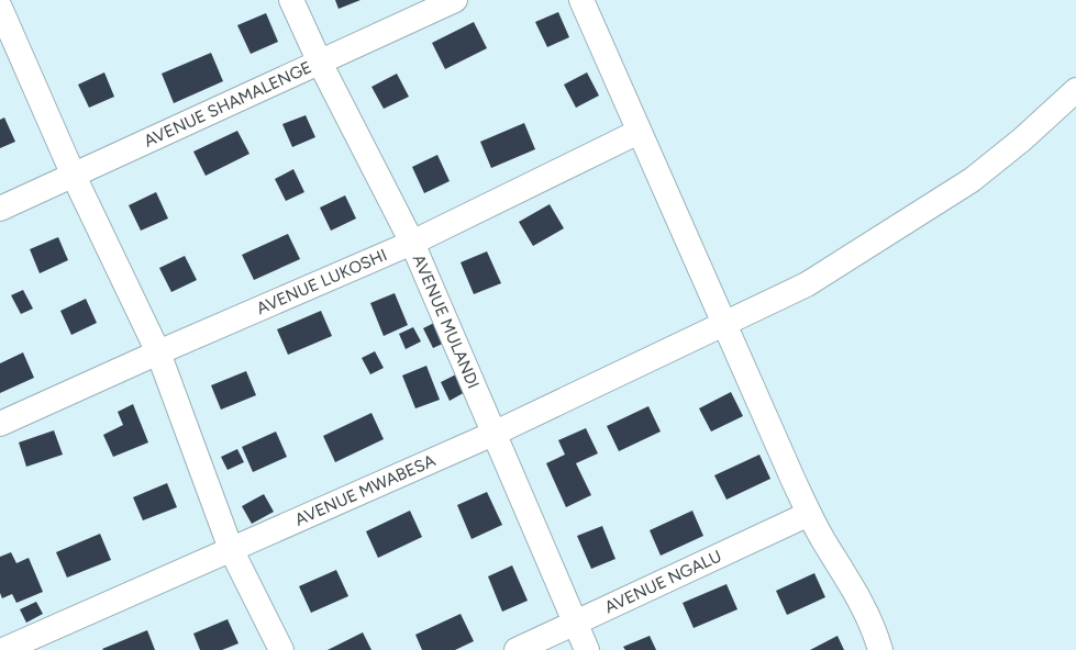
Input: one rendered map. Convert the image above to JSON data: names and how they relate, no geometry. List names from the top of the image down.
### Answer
{
  "streets": {
    "street": [
      "AVENUE SHAMALENGE",
      "AVENUE LUKOSHI",
      "AVENUE MULANDI",
      "AVENUE MWABESA",
      "AVENUE NGALU"
    ]
  },
  "crossings": [
    ["AVENUE SHAMALENGE", "AVENUE MULANDI"],
    ["AVENUE LUKOSHI", "AVENUE MULANDI"],
    ["AVENUE MULANDI", "AVENUE MWABESA"],
    ["AVENUE MULANDI", "AVENUE NGALU"]
  ]
}
